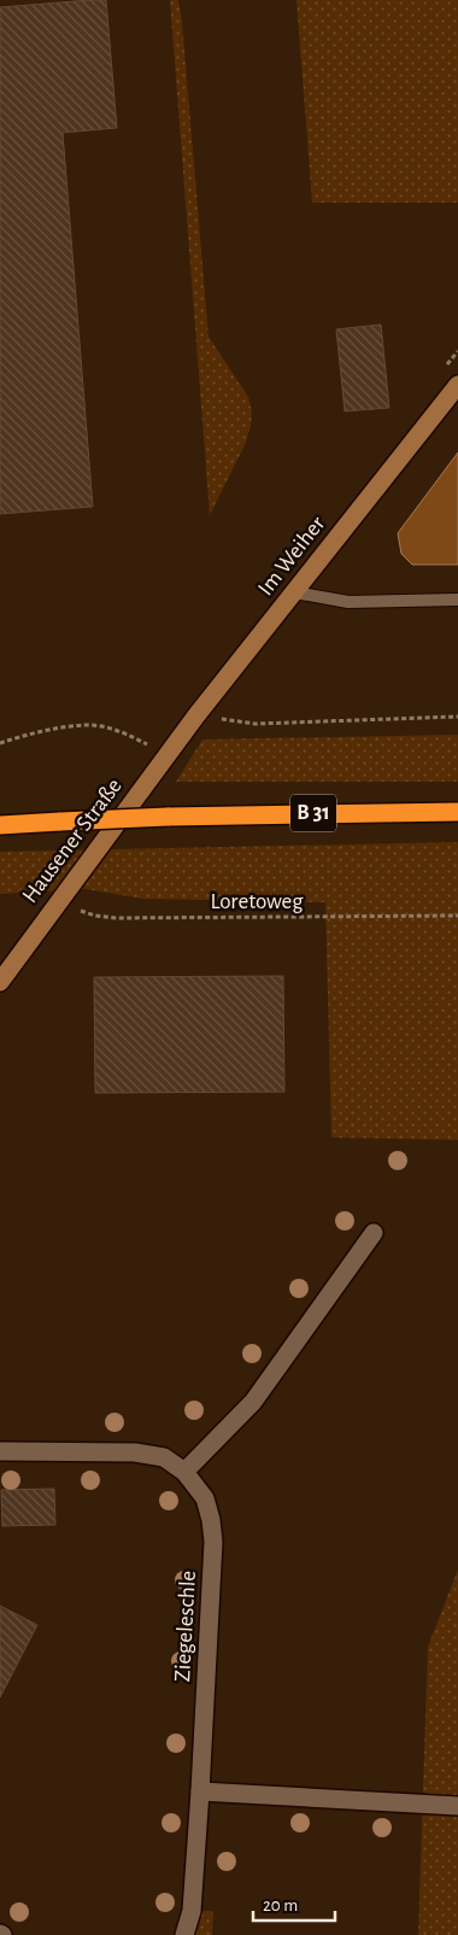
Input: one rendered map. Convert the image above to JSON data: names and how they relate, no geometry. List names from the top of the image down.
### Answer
{
  "streets": {
    "highway": ["B 31"],
    "street": ["Im Weiher", "Hausener Straße", "Ziegeleschle"],
    "path": ["Loretoweg"]
  },
  "crossings": [
    ["Im Weiher", "Hausener Straße"],
    ["Hausener Straße", "Loretoweg"]
  ],
  "scale_bar": "20 m"
}
